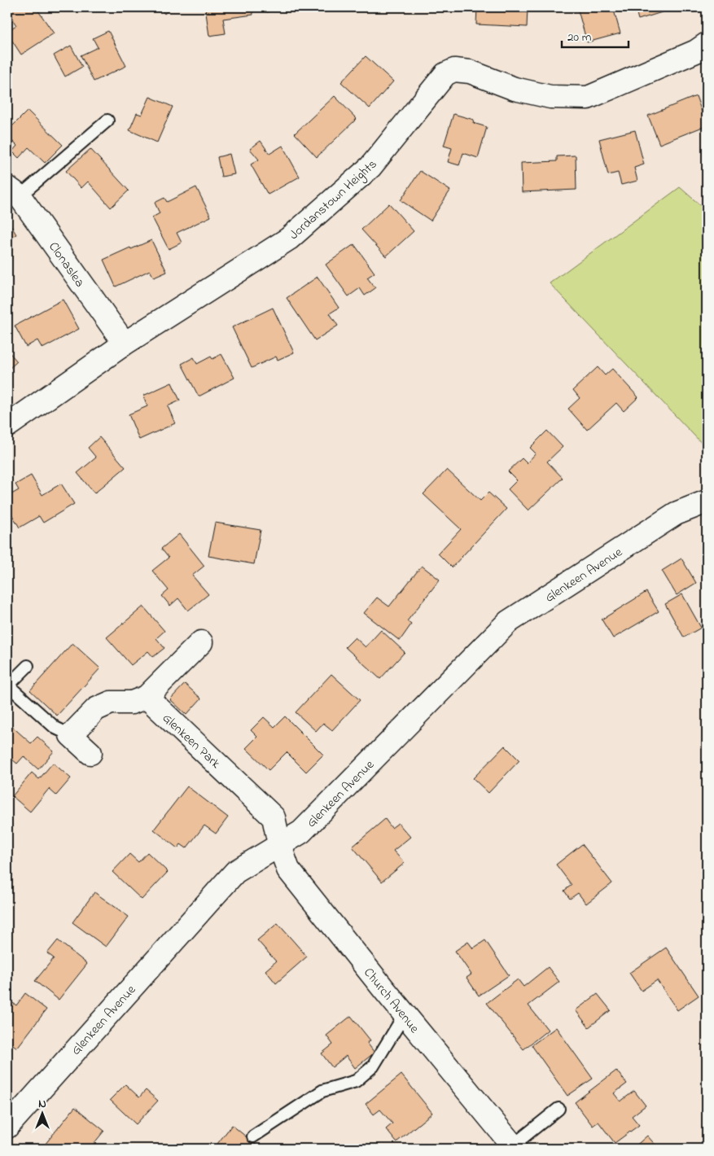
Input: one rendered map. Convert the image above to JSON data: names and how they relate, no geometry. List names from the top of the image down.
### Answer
{
  "streets": {
    "street": [
      "Jordanstown Heights",
      "Clonaslea",
      "Glenkeen Avenue",
      "Glenkeen Park",
      "Church Avenue"
    ]
  },
  "crossings": [
    ["Jordanstown Heights", "Clonaslea"],
    ["Glenkeen Avenue", "Glenkeen Park"],
    ["Glenkeen Avenue", "Church Avenue"],
    ["Glenkeen Park", "Church Avenue"]
  ],
  "scale_bar": "20 m",
  "north": "top"
}
